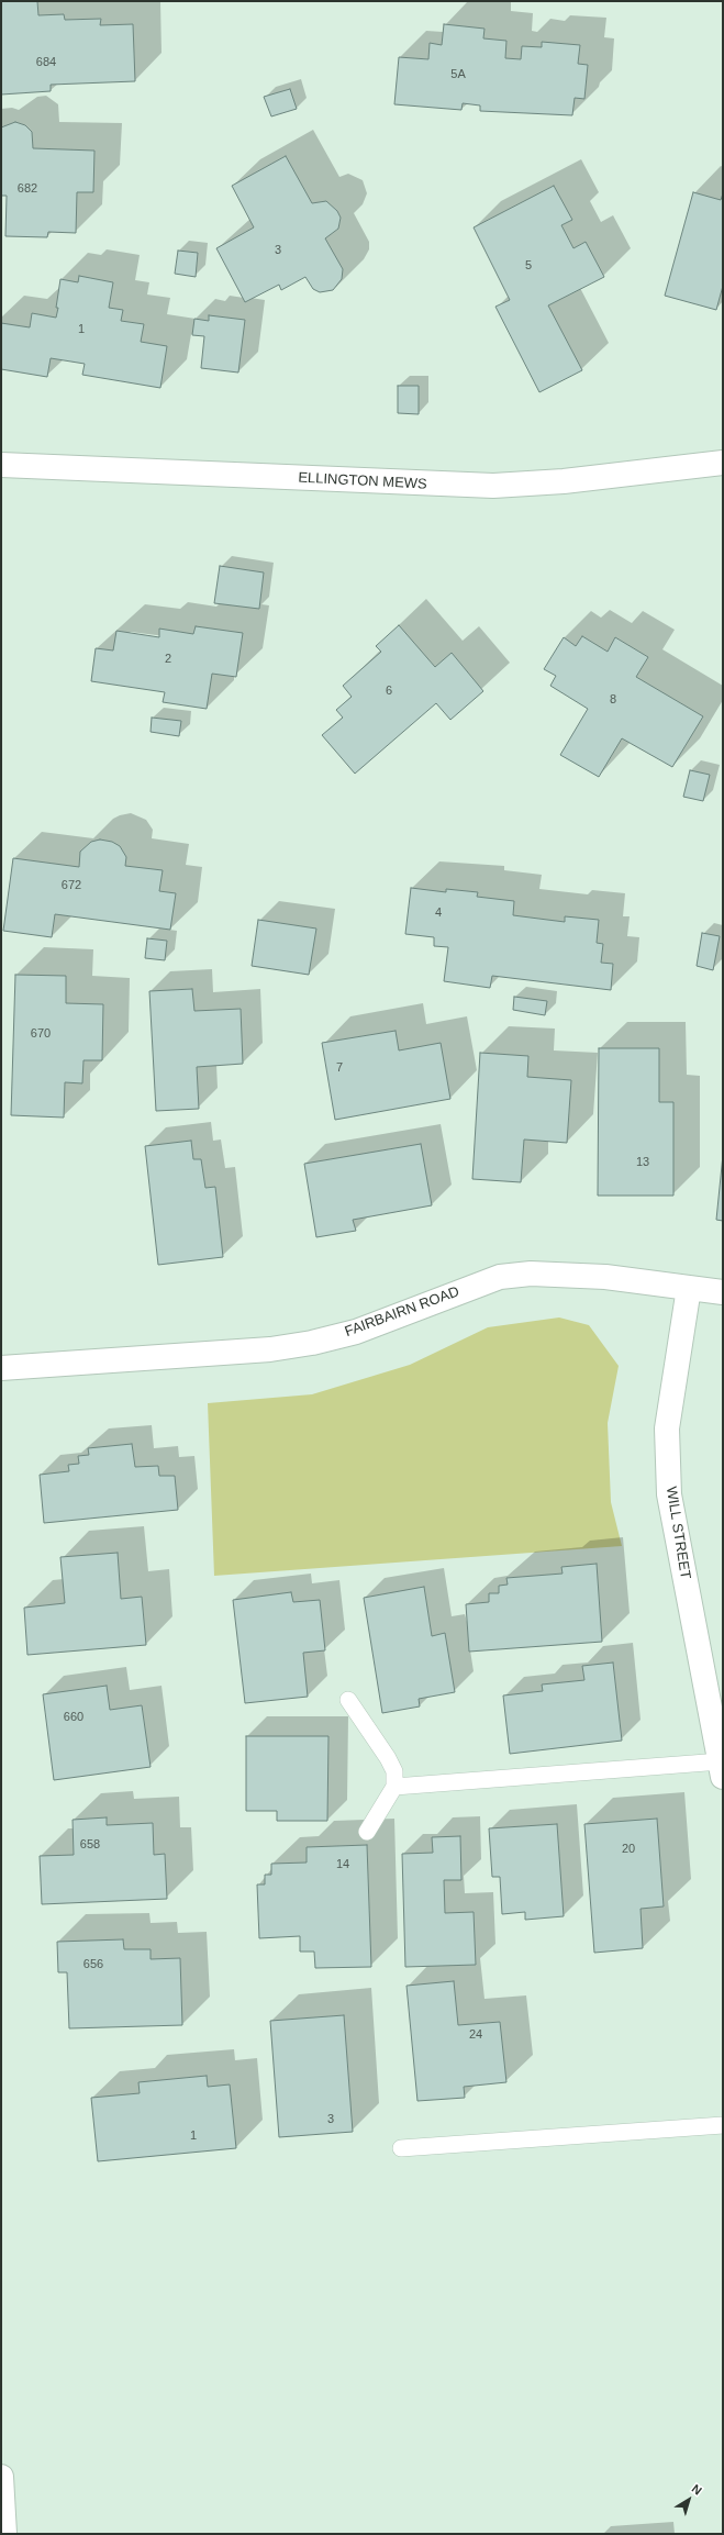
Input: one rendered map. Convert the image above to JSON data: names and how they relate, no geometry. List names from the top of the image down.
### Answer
{
  "streets": {
    "street": ["ELLINGTON MEWS", "FAIRBAIRN ROAD", "WILL STREET"]
  },
  "crossings": [
    ["FAIRBAIRN ROAD", "WILL STREET"]
  ],
  "house_numbers": [
    "684",
    "5A",
    "682",
    "3",
    "5",
    "1",
    "2",
    "6",
    "8",
    "672",
    "4",
    "670",
    "7",
    "13",
    "660",
    "658",
    "20",
    "14",
    "656",
    "24",
    "3",
    "1"
  ],
  "north": "top right"
}
